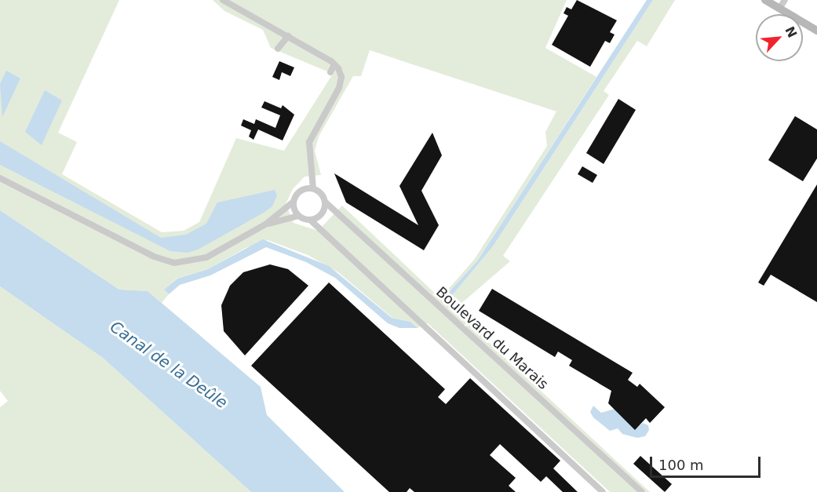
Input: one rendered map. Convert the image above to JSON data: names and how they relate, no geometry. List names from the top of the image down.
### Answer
{
  "streets": {
    "street": ["Boulevard du Marais"]
  },
  "water": ["Canal de la Deûle"],
  "scale_bar": "100 m",
  "north": "top right"
}
